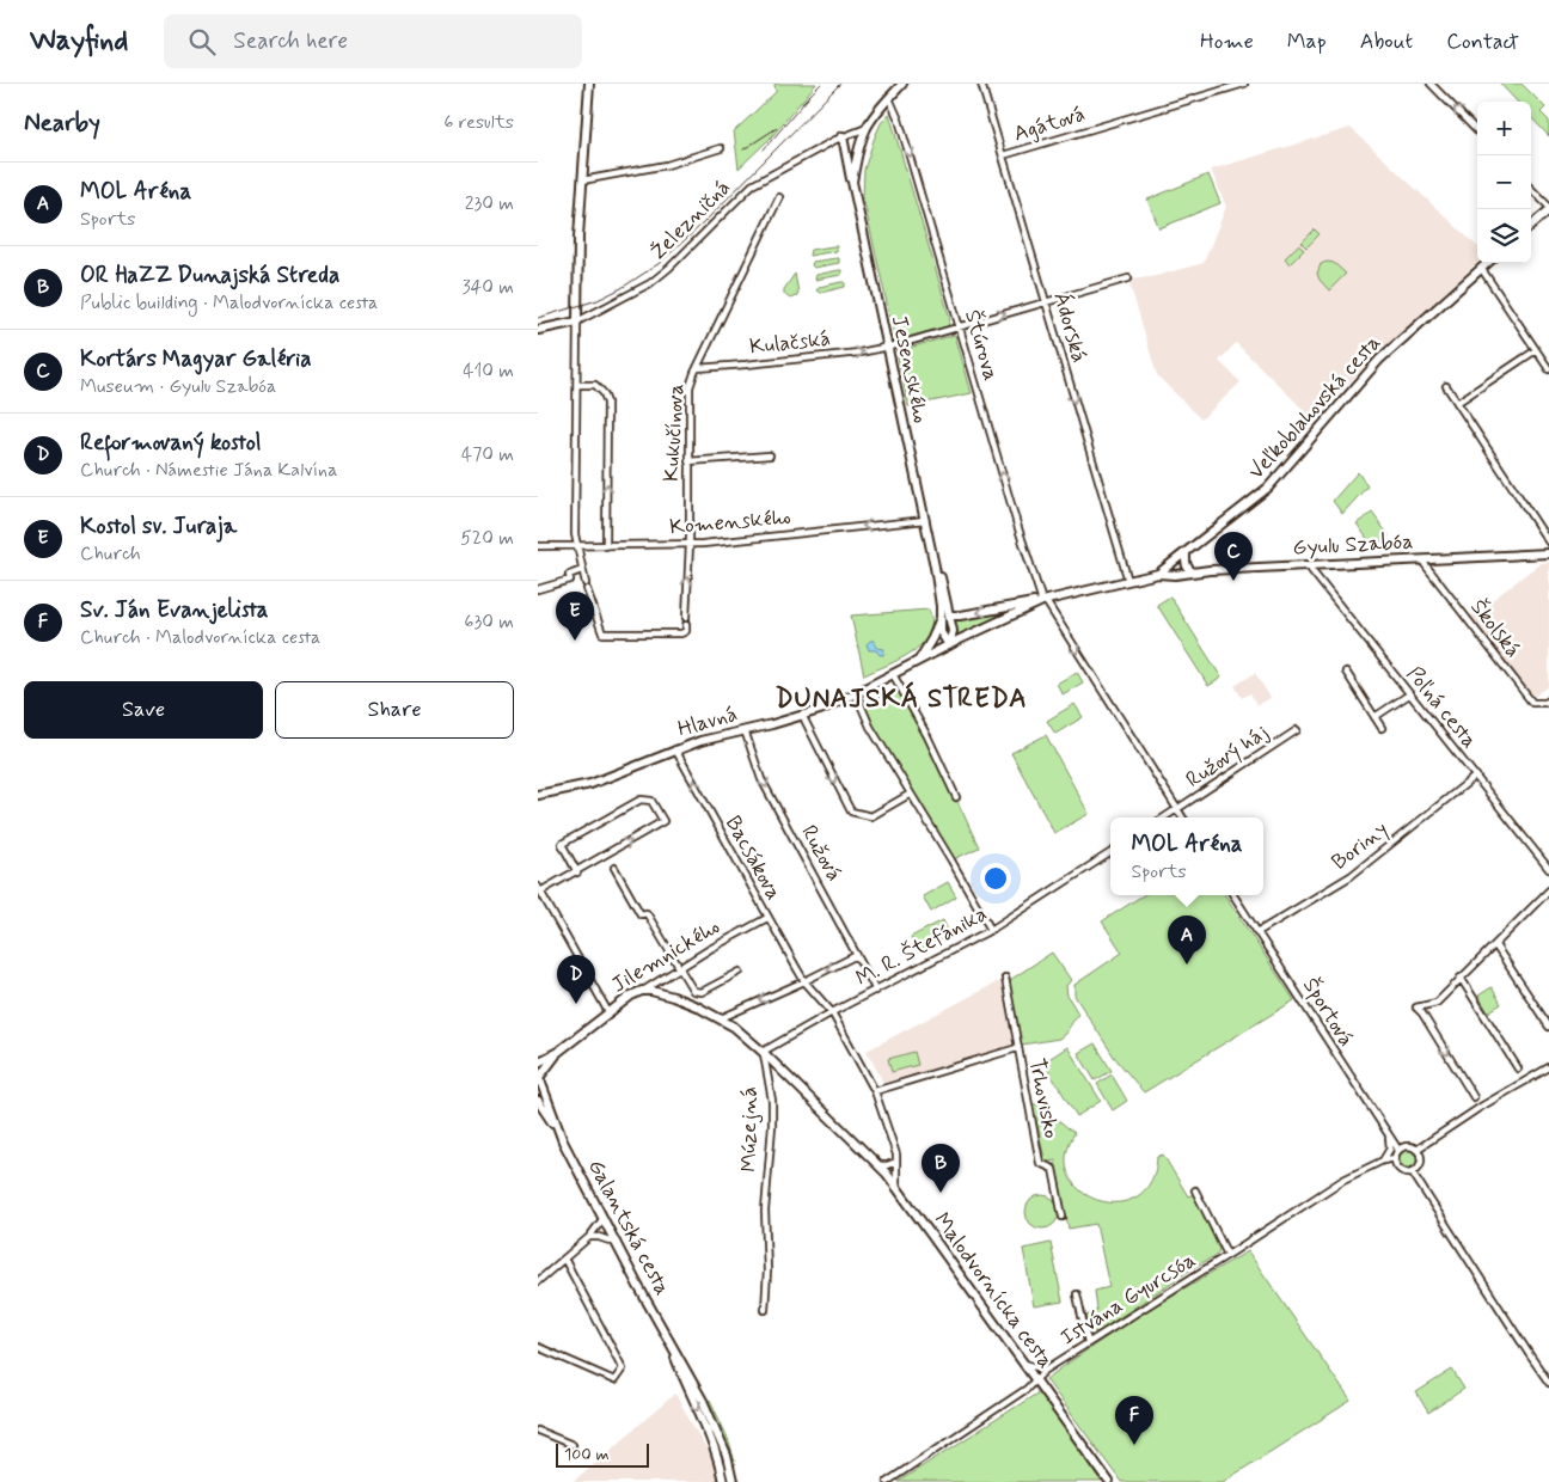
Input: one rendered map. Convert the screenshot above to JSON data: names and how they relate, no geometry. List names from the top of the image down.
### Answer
{
  "streets": {
    "street": [
      "Agátová",
      "Železničná",
      "Ádorská",
      "Kulačská",
      "Štúrova",
      "Jesenského",
      "Veľkoblahovská cesta",
      "Kukučínova",
      "Komenského",
      "Gyulu Szabóa",
      "Školská",
      "Poľná cesta",
      "Hlavná",
      "Ružový háj",
      "Boriny",
      "Ružová",
      "Bacsákova",
      "M. R. Štefánika",
      "Jilemnického",
      "Športová",
      "Trhovisko",
      "Múzejná",
      "Galantská cesta",
      "Malodvornícka cesta",
      "Istvána Gyurcsóa"
    ]
  },
  "crossings": [
    ["Agátová", "Ádorská"],
    ["Železničná", "Jesenského"],
    ["Ádorská", "Kulačská"],
    ["Kulačská", "Štúrova"],
    ["Kulačská", "Jesenského"],
    ["Kulačská", "Kukučínova"],
    ["Štúrova", "Jesenského"],
    ["Štúrova", "Hlavná"],
    ["Jesenského", "Komenského"],
    ["Jesenského", "Hlavná"],
    ["Veľkoblahovská cesta", "Gyulu Szabóa"],
    ["Kukučínova", "Komenského"],
    ["Gyulu Szabóa", "Školská"],
    ["Gyulu Szabóa", "Poľná cesta"],
    ["Poľná cesta", "Boriny"],
    ["Hlavná", "Ružová"],
    ["Hlavná", "Bacsákova"],
    ["Boriny", "Športová"],
    ["Ružová", "M. R. Štefánika"],
    ["Bacsákova", "M. R. Štefánika"],
    ["Bacsákova", "Jilemnického"],
    ["Jilemnického", "Galantská cesta"],
    ["Športová", "Istvána Gyurcsóa"],
    ["Múzejná", "Malodvornícka cesta"],
    ["Malodvornícka cesta", "Istvána Gyurcsóa"]
  ],
  "one_way": [
    "Ádorská",
    "Kulačská",
    "Komenského",
    "Ružová",
    "Bacsákova"
  ],
  "districts": ["DUNAJSKÁ STREDA"],
  "scale_bar": "100 m",
  "page": {
    "header": "Wayfind",
    "search": "Search here",
    "nav": [
      "Home",
      "Map",
      "About",
      "Contact"
    ],
    "heading": ["Nearby", "6 results"],
    "map_buttons": ["+", "−"],
    "list": [
      {
        "mark": "A",
        "name": "MOL Aréna",
        "note": "Sports",
        "value": "230 m"
      },
      {
        "mark": "B",
        "name": "OR HaZZ Dunajská Streda",
        "note": "Public building · Malodvornícka cesta",
        "value": "340 m"
      },
      {
        "mark": "C",
        "name": "Kortárs Magyar Galéria",
        "note": "Museum · Gyulu Szabóa",
        "value": "410 m"
      },
      {
        "mark": "D",
        "name": "Reformovaný kostol",
        "note": "Church · Námestie Jána Kalvína",
        "value": "470 m"
      },
      {
        "mark": "E",
        "name": "Kostol sv. Juraja",
        "note": "Church",
        "value": "520 m"
      },
      {
        "mark": "F",
        "name": "Sv. Ján Evanjelista",
        "note": "Church · Malodvornícka cesta",
        "value": "630 m"
      }
    ],
    "pins": [
      "C",
      "E",
      "A",
      "D",
      "B",
      "F"
    ],
    "buttons": ["Save", "Share"],
    "popup": ["MOL Aréna", "Sports"],
    "scale": "100 m"
  }
}
